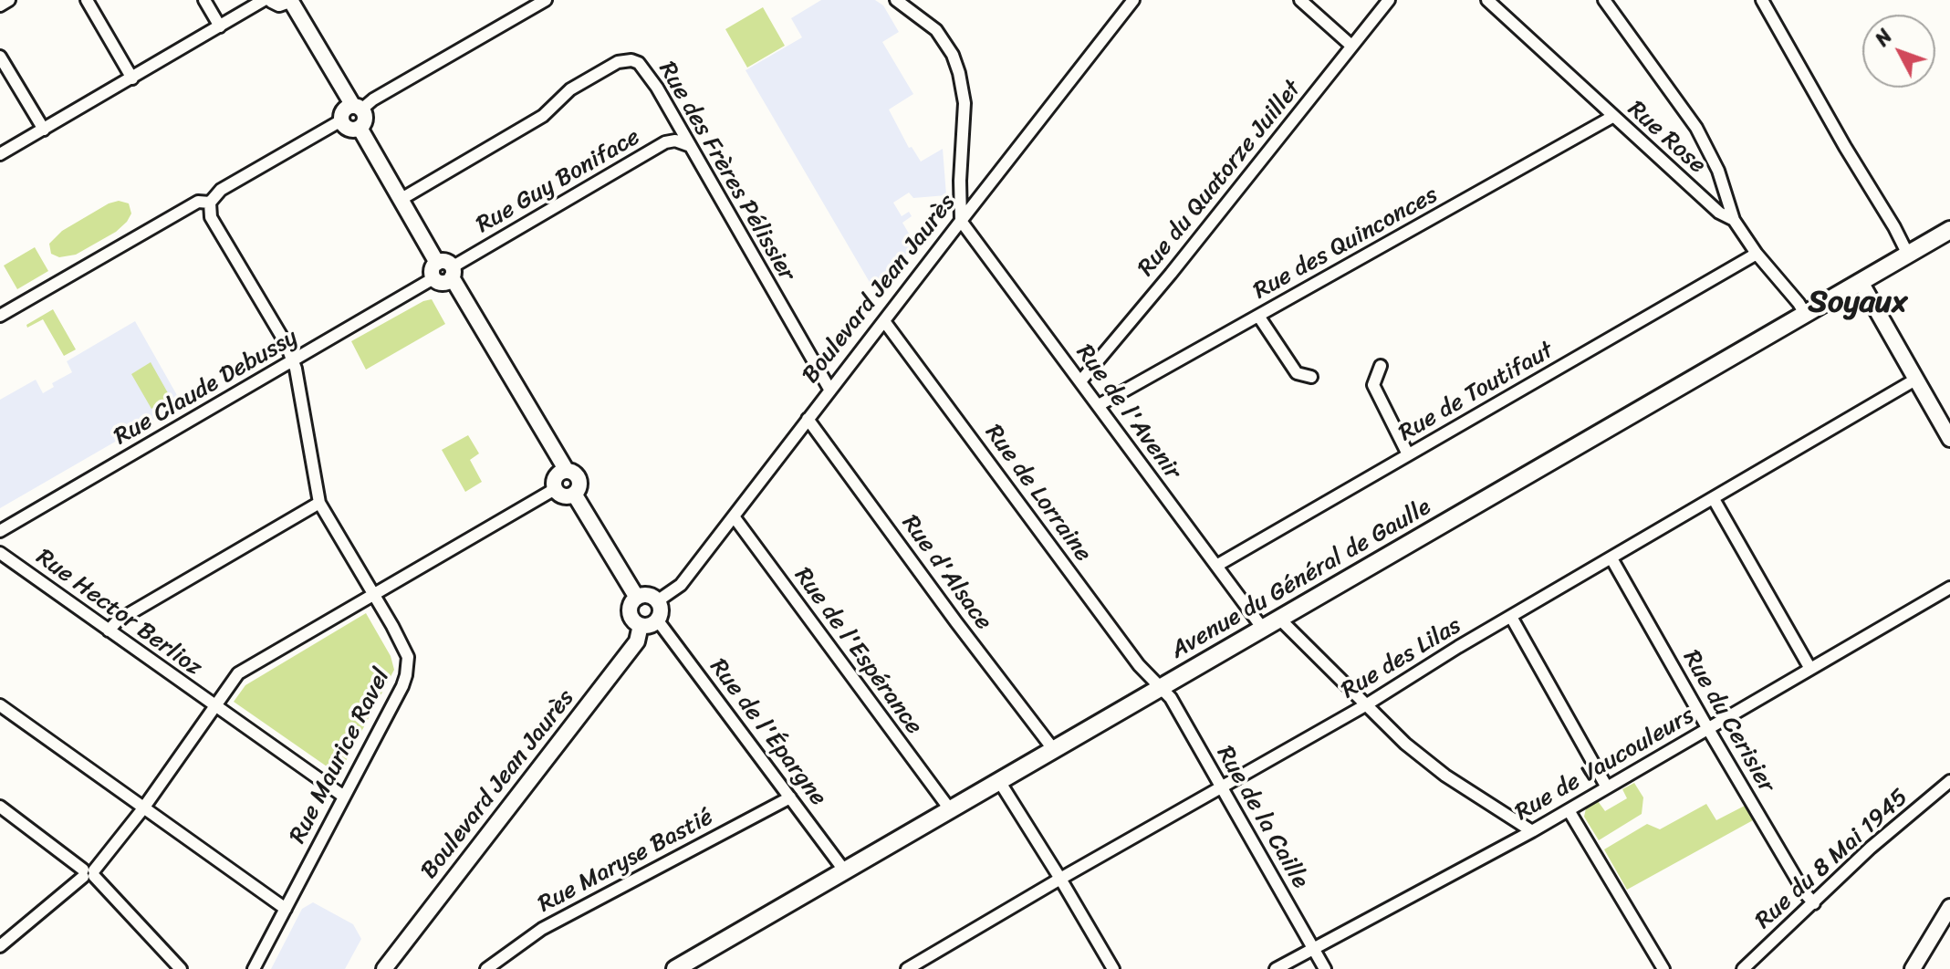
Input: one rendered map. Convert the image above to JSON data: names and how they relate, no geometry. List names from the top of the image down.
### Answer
{
  "streets": {
    "main road": ["Avenue du Général de Gaulle"],
    "street": [
      "Rue Rose",
      "Rue des Frères Pélissier",
      "Rue du Quatorze Juillet",
      "Rue Guy Boniface",
      "Rue des Quinconces",
      "Boulevard Jean Jaurès",
      "Rue Claude Debussy",
      "Rue de Toutifaut",
      "Rue de l'Avenir",
      "Rue de Lorraine",
      "Rue d'Alsace",
      "Rue Hector Berlioz",
      "Rue de l'Espérance",
      "Rue des Lilas",
      "Rue du Cerisier",
      "Rue de l'Épargne",
      "Rue Maurice Ravel",
      "Rue de Vaucouleurs",
      "Rue de la Caille",
      "Rue du 8 Mai 1945",
      "Rue Maryse Bastié"
    ]
  },
  "crossings": [
    ["Rue Rose", "Rue des Quinconces"],
    ["Rue Rose", "Rue de Toutifaut"],
    ["Rue Rose", "Avenue du Général de Gaulle"],
    ["Rue des Frères Pélissier", "Rue Guy Boniface"],
    ["Rue des Frères Pélissier", "Boulevard Jean Jaurès"],
    ["Rue du Quatorze Juillet", "Rue de l'Avenir"],
    ["Rue Guy Boniface", "Rue Claude Debussy"],
    ["Rue des Quinconces", "Rue de l'Avenir"],
    ["Boulevard Jean Jaurès", "Rue de l'Avenir"],
    ["Boulevard Jean Jaurès", "Rue de Lorraine"],
    ["Boulevard Jean Jaurès", "Rue d'Alsace"],
    ["Boulevard Jean Jaurès", "Rue de l'Espérance"],
    ["Boulevard Jean Jaurès", "Rue de l'Épargne"],
    ["Rue Claude Debussy", "Rue Maurice Ravel"],
    ["Rue de Toutifaut", "Rue de l'Avenir"],
    ["Rue de l'Avenir", "Avenue du Général de Gaulle"],
    ["Rue de Lorraine", "Avenue du Général de Gaulle"],
    ["Rue de Lorraine", "Rue de la Caille"],
    ["Rue d'Alsace", "Avenue du Général de Gaulle"],
    ["Avenue du Général de Gaulle", "Rue de l'Espérance"],
    ["Avenue du Général de Gaulle", "Rue de l'Épargne"],
    ["Avenue du Général de Gaulle", "Rue de la Caille"],
    ["Rue Hector Berlioz", "Rue Maurice Ravel"],
    ["Rue des Lilas", "Rue du Cerisier"],
    ["Rue des Lilas", "Rue de la Caille"],
    ["Rue du Cerisier", "Rue de Vaucouleurs"],
    ["Rue du Cerisier", "Rue du 8 Mai 1945"],
    ["Rue de l'Épargne", "Rue Maryse Bastié"],
    ["Rue de Vaucouleurs", "Rue de la Caille"]
  ],
  "districts": ["Soyaux"],
  "north": "top left"
}
